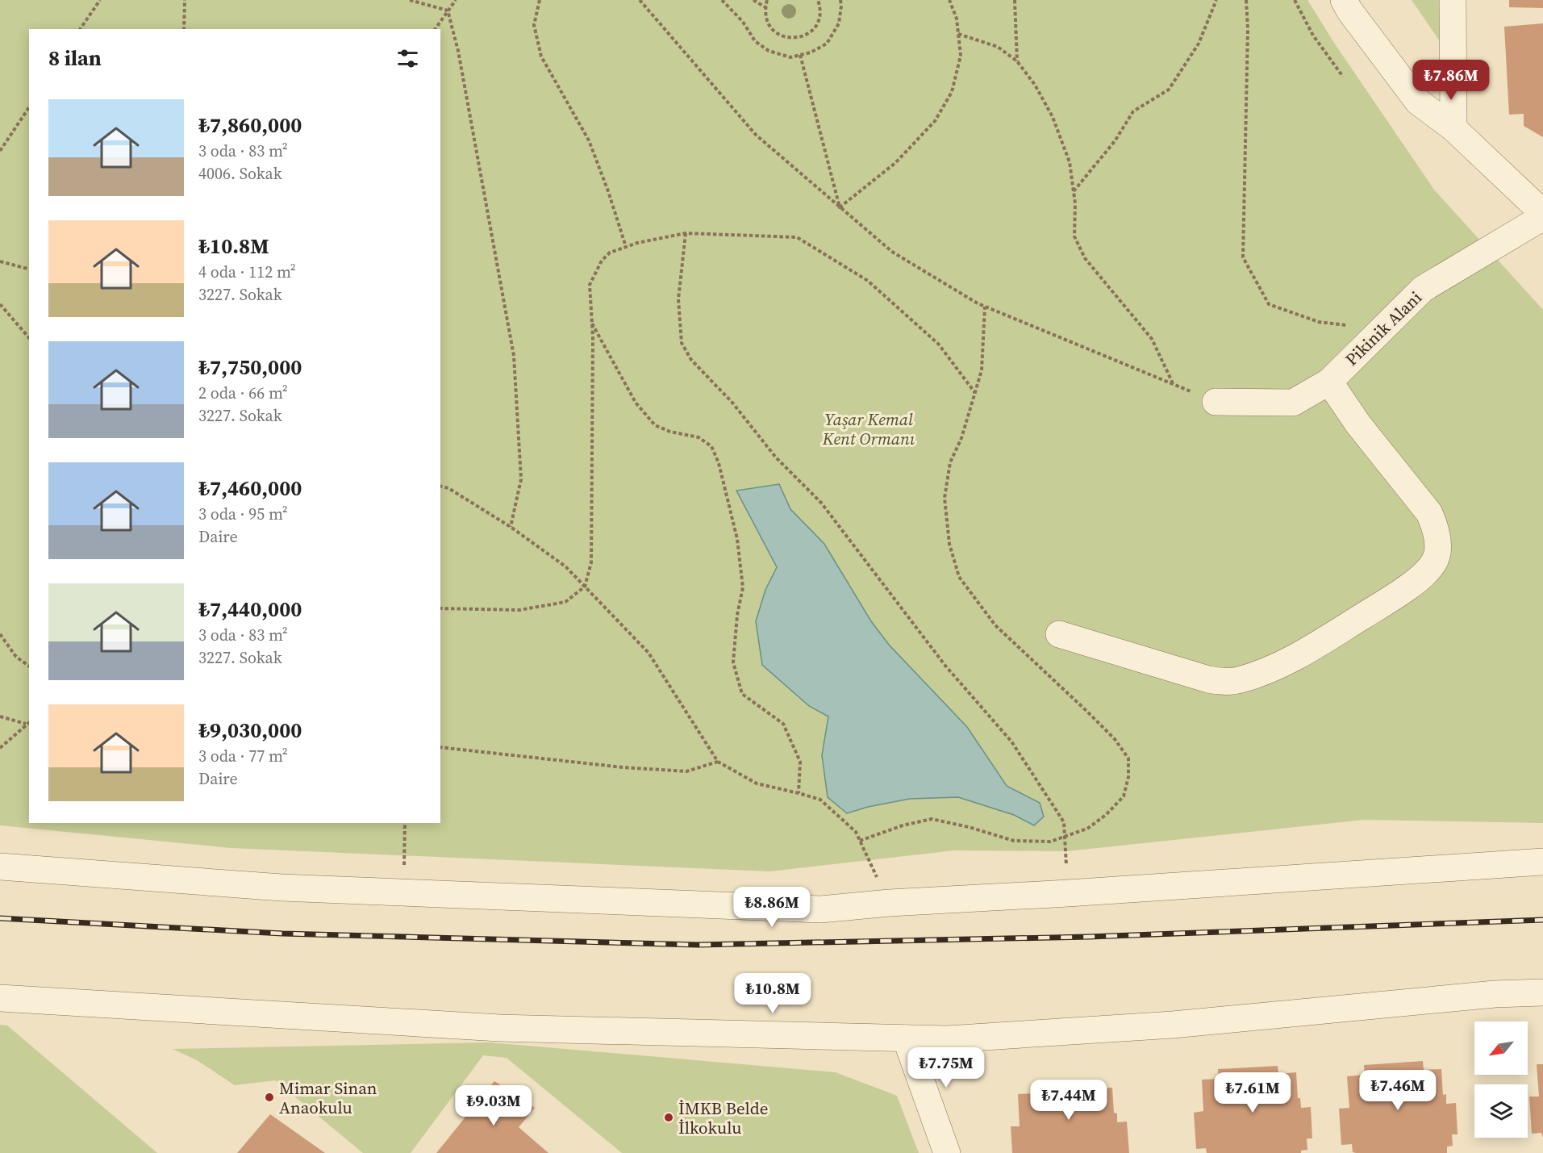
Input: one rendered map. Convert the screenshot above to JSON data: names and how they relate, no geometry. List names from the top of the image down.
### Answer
{
  "streets": {
    "street": ["Pikinik Alani"]
  },
  "parks": ["Yaşar Kemal Kent Ormanı"],
  "places": ["Mimar Sinan Anaokulu", "İMKB Belde İlkokulu"],
  "north": "bottom left",
  "page": {
    "heading": "8 ilan",
    "price": [
      "₺7.86M",
      "₺8.86M",
      "₺10.8M",
      "₺7.75M",
      "₺7.46M",
      "₺7.61M",
      "₺7.44M",
      "₺9.03M"
    ],
    "list": [
      {
        "name": "₺7,860,000",
        "note": "3 oda · 83 m² · 4006. Sokak"
      },
      {
        "name": "₺10.8M",
        "note": "4 oda · 112 m² · 3227. Sokak"
      },
      {
        "name": "₺7,750,000",
        "note": "2 oda · 66 m² · 3227. Sokak"
      },
      {
        "name": "₺7,460,000",
        "note": "3 oda · 95 m² · Daire"
      },
      {
        "name": "₺7,440,000",
        "note": "3 oda · 83 m² · 3227. Sokak"
      },
      {
        "name": "₺9,030,000",
        "note": "3 oda · 77 m² · Daire"
      }
    ]
  }
}
